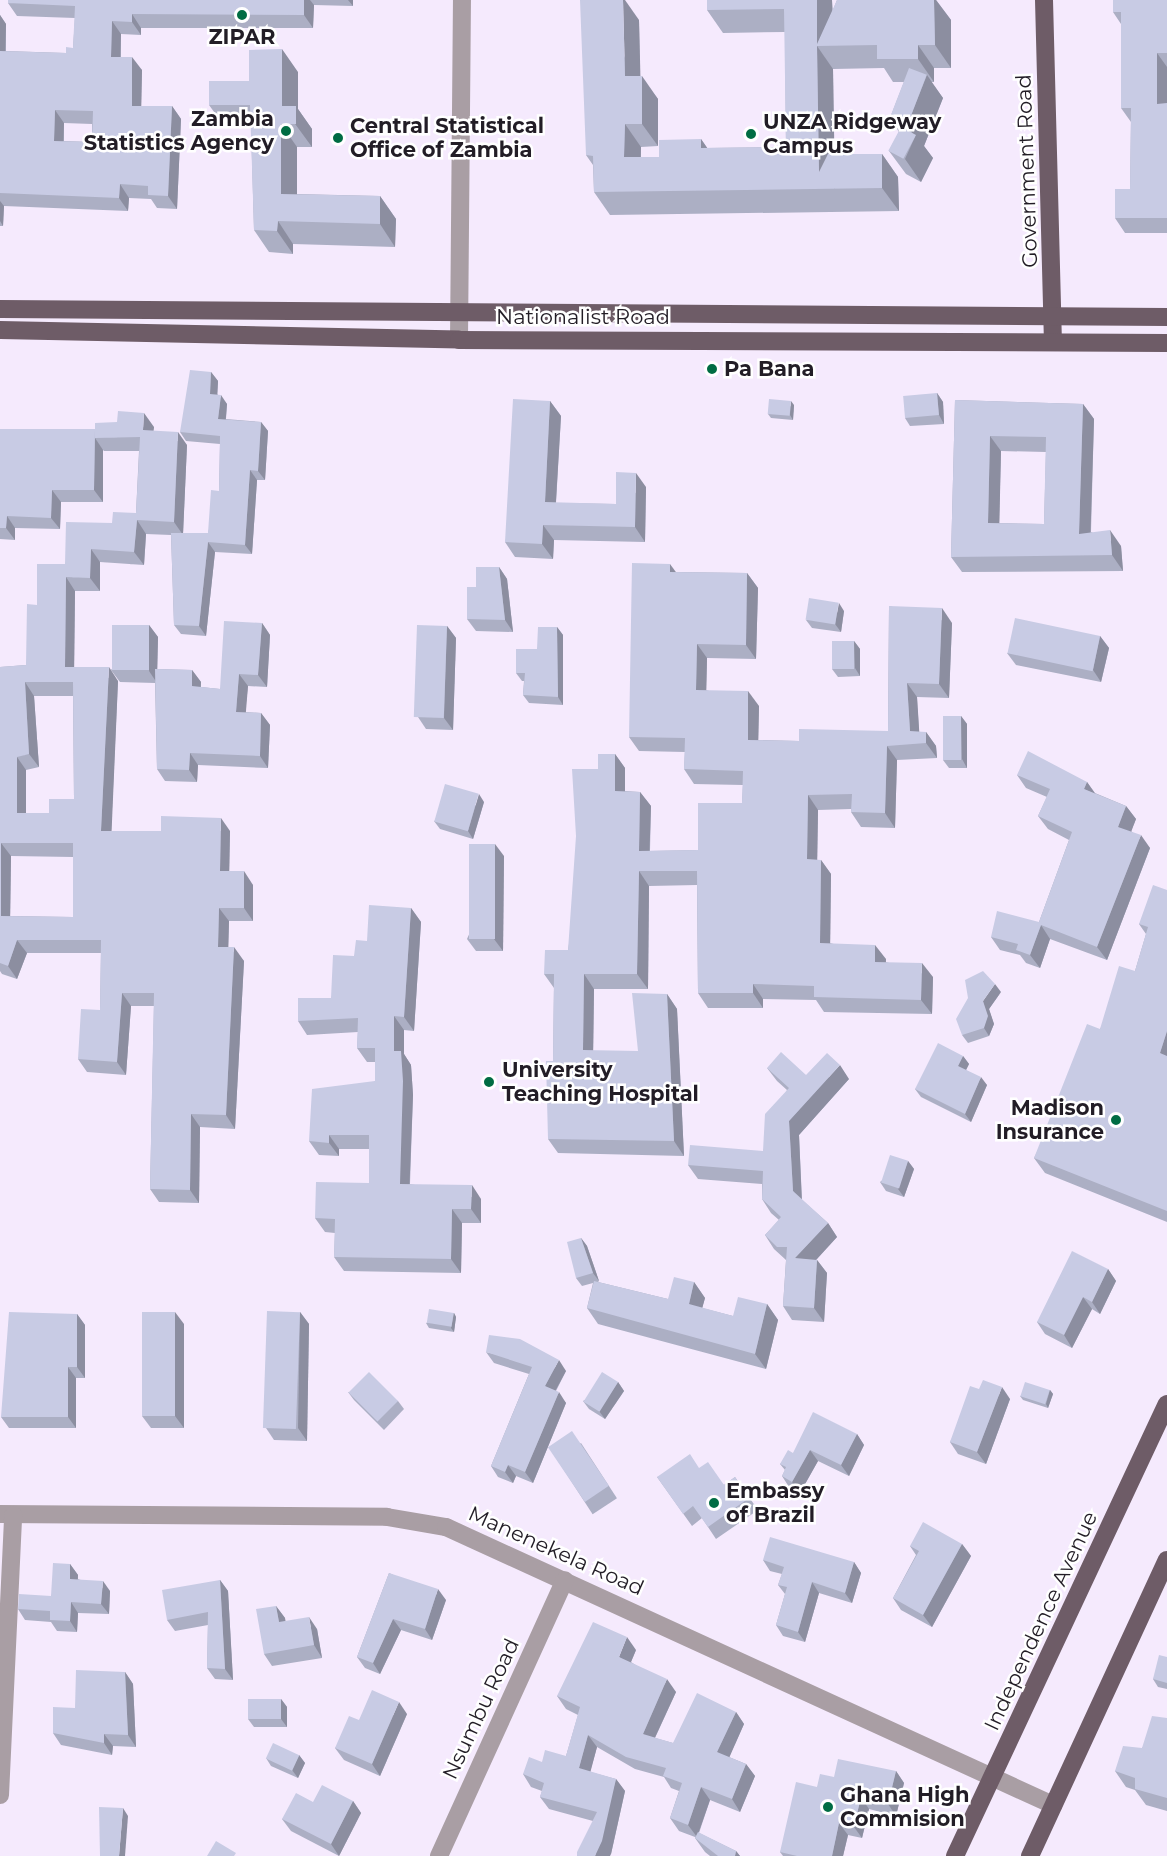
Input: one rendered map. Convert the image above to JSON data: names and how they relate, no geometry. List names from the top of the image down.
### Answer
{
  "streets": {
    "main road": ["Government Road", "Nationalist Road", "Independence Avenue"],
    "street": ["Manenekela Road", "Nsumbu Road"]
  },
  "crossings": [
    ["Government Road", "Nationalist Road"],
    ["Manenekela Road", "Independence Avenue"],
    ["Manenekela Road", "Nsumbu Road"]
  ],
  "places": [
    "ZIPAR",
    "Zambia Statistics Agency",
    "UNZA Ridgeway Campus",
    "Central Statistical Office of Zambia",
    "Pa Bana",
    "University Teaching Hospital",
    "Madison Insurance",
    "Embassy of Brazil",
    "Ghana High Commision"
  ]
}
